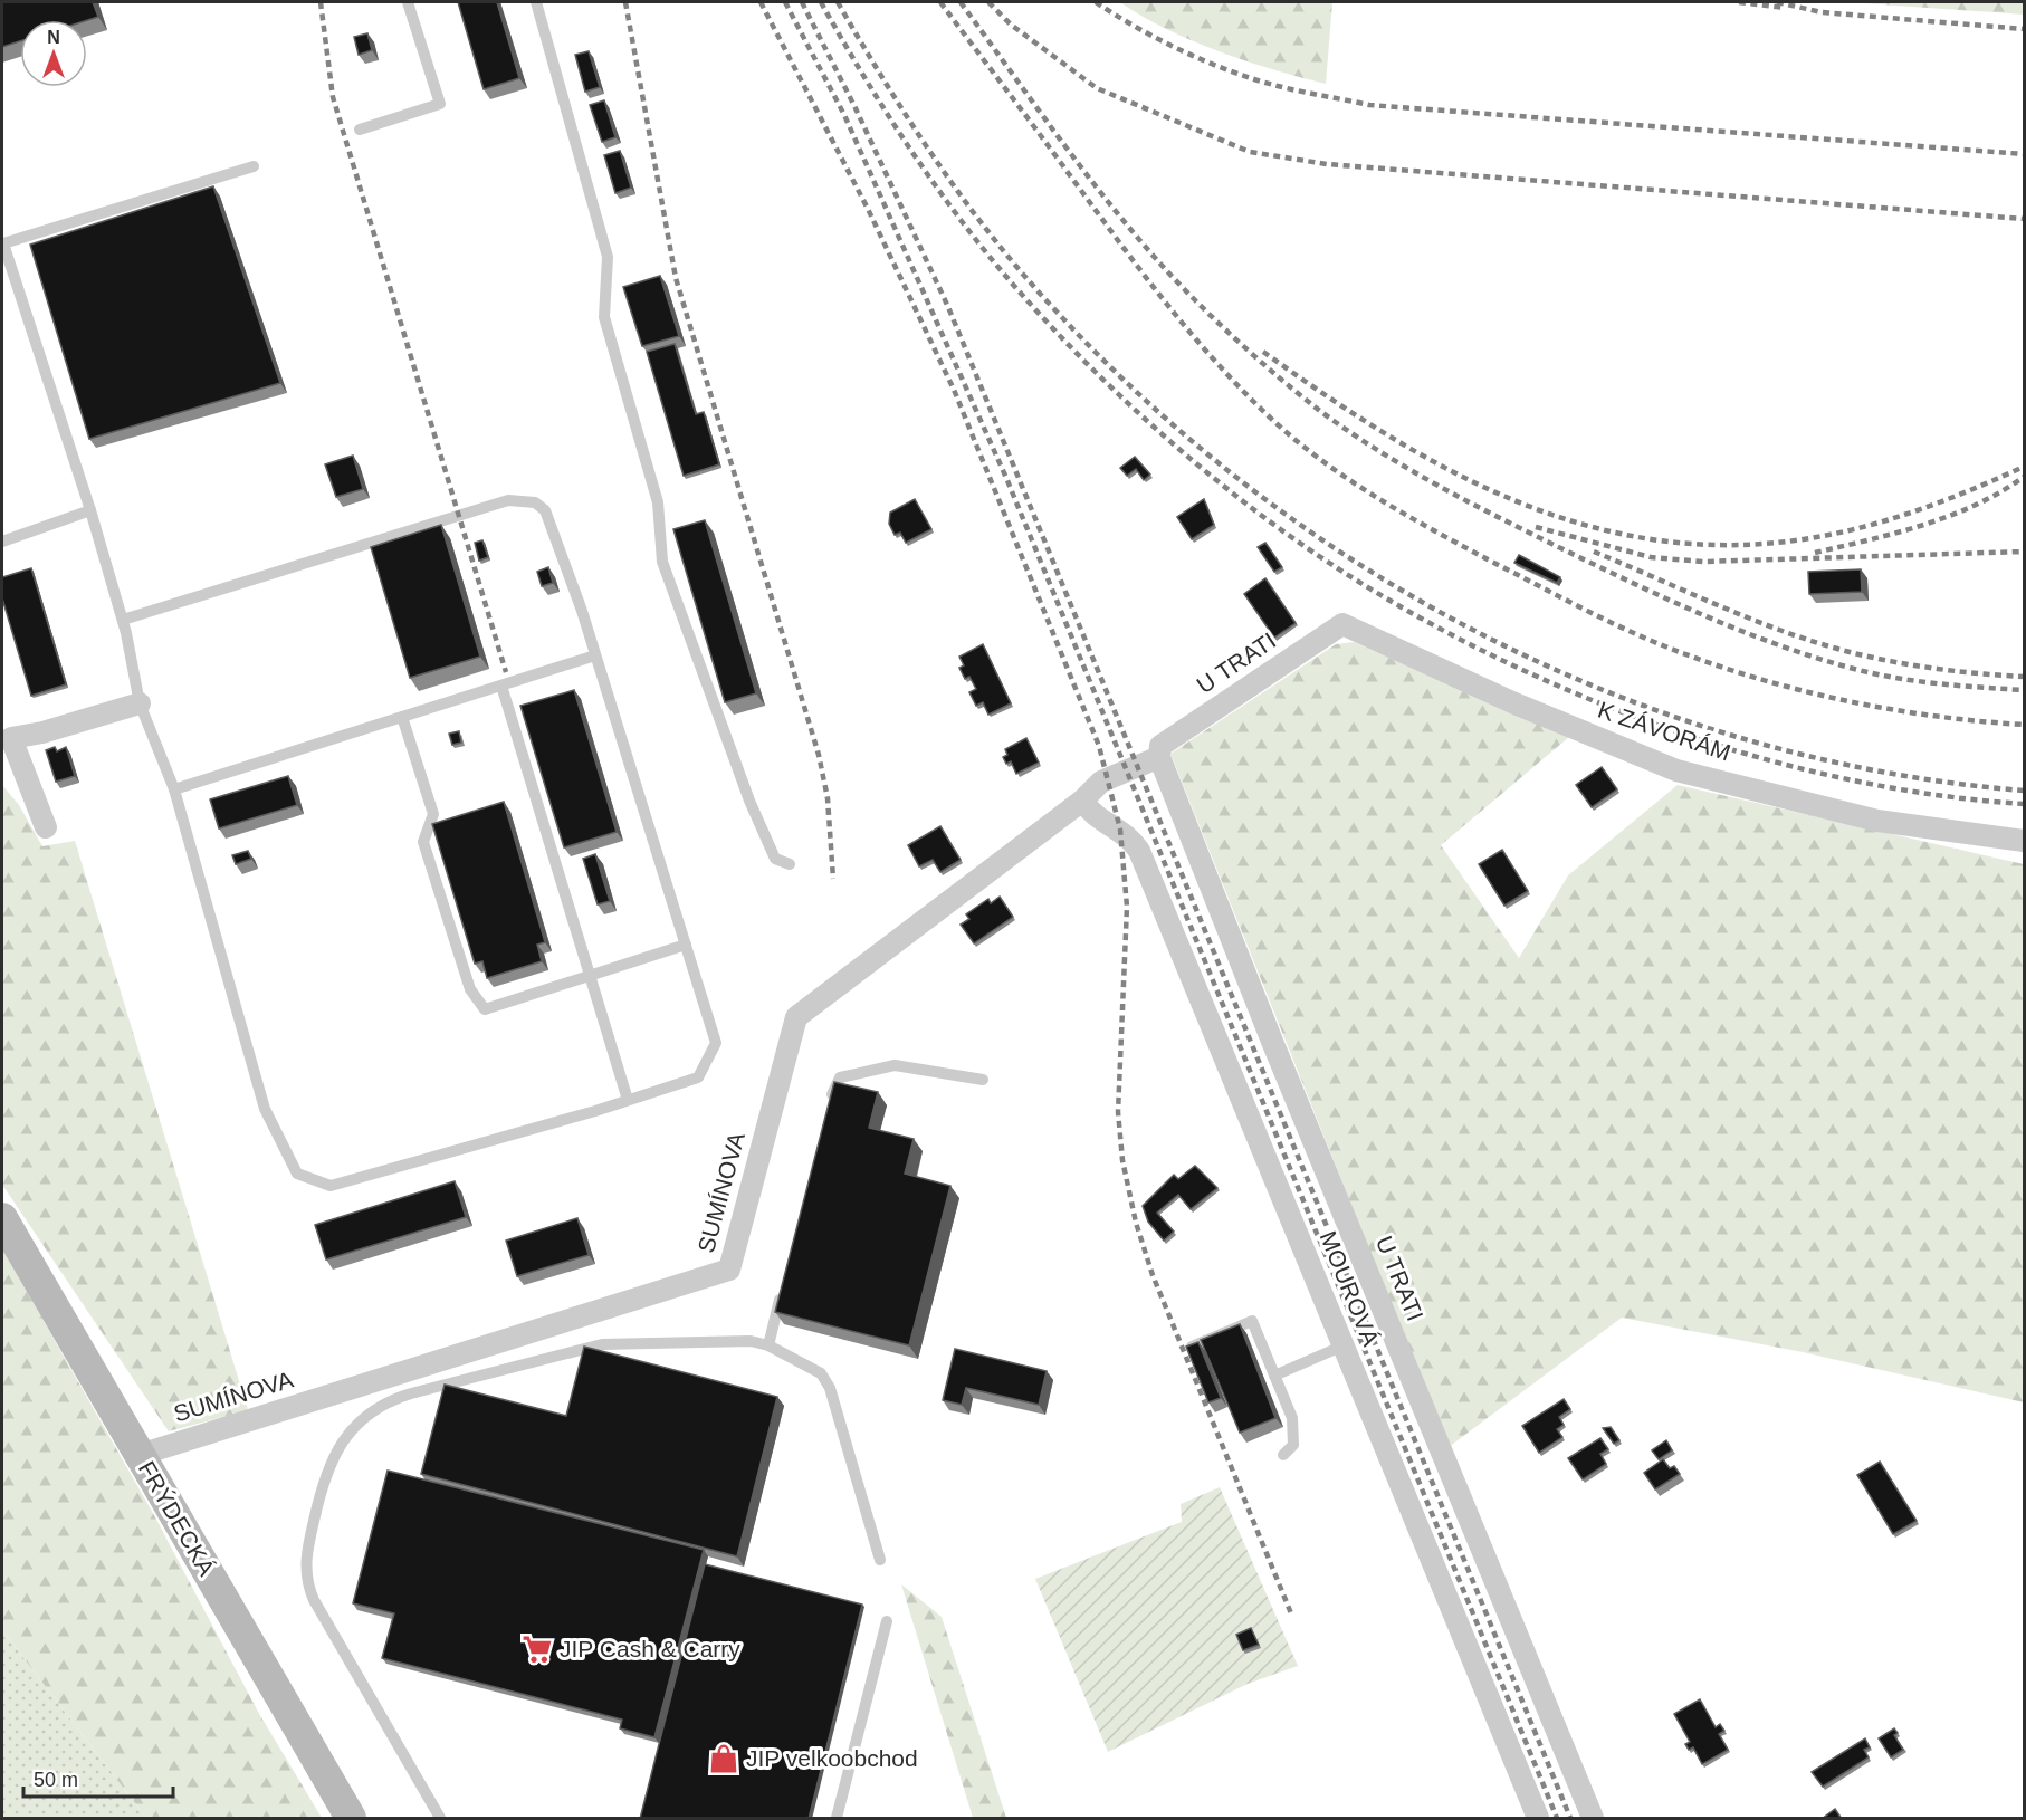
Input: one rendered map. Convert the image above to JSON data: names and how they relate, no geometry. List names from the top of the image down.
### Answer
{
  "streets": {
    "main road": ["FRÝDECKÁ"],
    "street": [
      "U TRATI",
      "K ZÁVORÁM",
      "SUMÍNOVA",
      "MOUROVÁ"
    ]
  },
  "crossings": [
    ["U TRATI", "K ZÁVORÁM"],
    ["U TRATI", "SUMÍNOVA"],
    ["SUMÍNOVA", "MOUROVÁ"],
    ["SUMÍNOVA", "FRÝDECKÁ"]
  ],
  "places": {
    "supermarket": ["JIP Cash & Carry"],
    "shop": ["JIP velkoobchod"]
  },
  "scale_bar": "50 m",
  "north": "top"
}
